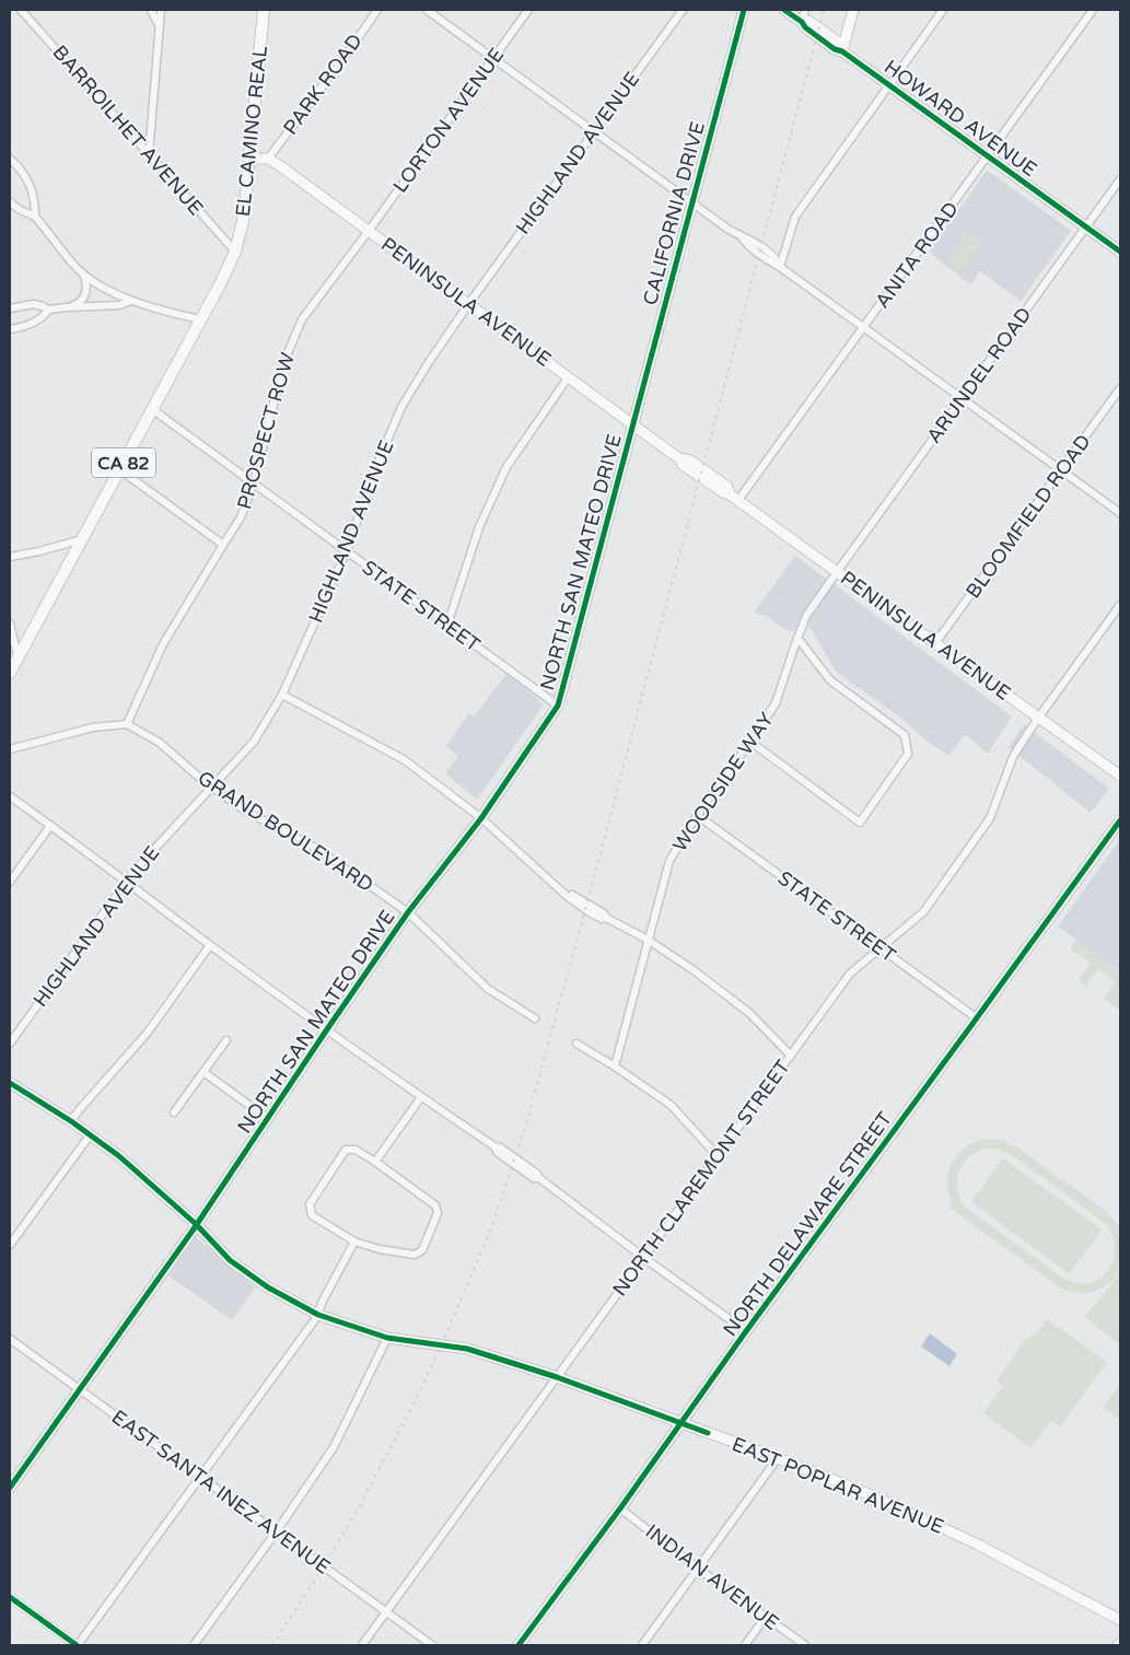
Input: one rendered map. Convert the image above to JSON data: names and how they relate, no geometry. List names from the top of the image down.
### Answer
{
  "streets": {
    "main road": [
      "HOWARD AVENUE",
      "EL CAMINO REAL",
      "CALIFORNIA DRIVE",
      "PENINSULA AVENUE",
      "CA 82",
      "NORTH SAN MATEO DRIVE",
      "NORTH DELAWARE STREET",
      "EAST POPLAR AVENUE"
    ],
    "street": [
      "PARK ROAD",
      "LORTON AVENUE",
      "BARROILHET AVENUE",
      "HIGHLAND AVENUE",
      "ANITA ROAD",
      "ARUNDEL ROAD",
      "PROSPECT ROW",
      "BLOOMFIELD ROAD",
      "STATE STREET",
      "WOODSIDE WAY",
      "GRAND BOULEVARD",
      "NORTH CLAREMONT STREET",
      "EAST SANTA INEZ AVENUE",
      "INDIAN AVENUE"
    ]
  },
  "crossings": [
    ["PARK ROAD", "PENINSULA AVENUE"],
    ["HOWARD AVENUE", "ANITA ROAD"],
    ["HOWARD AVENUE", "ARUNDEL ROAD"],
    ["LORTON AVENUE", "PENINSULA AVENUE"],
    ["LORTON AVENUE", "PROSPECT ROW"],
    ["BARROILHET AVENUE", "EL CAMINO REAL"],
    ["BARROILHET AVENUE", "CA 82"],
    ["EL CAMINO REAL", "CA 82"],
    ["HIGHLAND AVENUE", "PENINSULA AVENUE"],
    ["HIGHLAND AVENUE", "STATE STREET"],
    ["HIGHLAND AVENUE", "GRAND BOULEVARD"],
    ["CALIFORNIA DRIVE", "PENINSULA AVENUE"],
    ["CALIFORNIA DRIVE", "NORTH SAN MATEO DRIVE"],
    ["ANITA ROAD", "PENINSULA AVENUE"],
    ["PENINSULA AVENUE", "ARUNDEL ROAD"],
    ["PENINSULA AVENUE", "PROSPECT ROW"],
    ["PENINSULA AVENUE", "BLOOMFIELD ROAD"],
    ["PENINSULA AVENUE", "NORTH SAN MATEO DRIVE"],
    ["PENINSULA AVENUE", "WOODSIDE WAY"],
    ["PENINSULA AVENUE", "NORTH CLAREMONT STREET"],
    ["ARUNDEL ROAD", "WOODSIDE WAY"],
    ["PROSPECT ROW", "STATE STREET"],
    ["PROSPECT ROW", "GRAND BOULEVARD"],
    ["CA 82", "STATE STREET"],
    ["NORTH SAN MATEO DRIVE", "STATE STREET"],
    ["NORTH SAN MATEO DRIVE", "GRAND BOULEVARD"],
    ["NORTH SAN MATEO DRIVE", "EAST POPLAR AVENUE"],
    ["NORTH SAN MATEO DRIVE", "EAST SANTA INEZ AVENUE"],
    ["STATE STREET", "WOODSIDE WAY"],
    ["STATE STREET", "NORTH CLAREMONT STREET"],
    ["STATE STREET", "NORTH DELAWARE STREET"],
    ["NORTH CLAREMONT STREET", "EAST POPLAR AVENUE"],
    ["NORTH CLAREMONT STREET", "EAST SANTA INEZ AVENUE"],
    ["NORTH DELAWARE STREET", "EAST POPLAR AVENUE"],
    ["NORTH DELAWARE STREET", "INDIAN AVENUE"]
  ]
}
